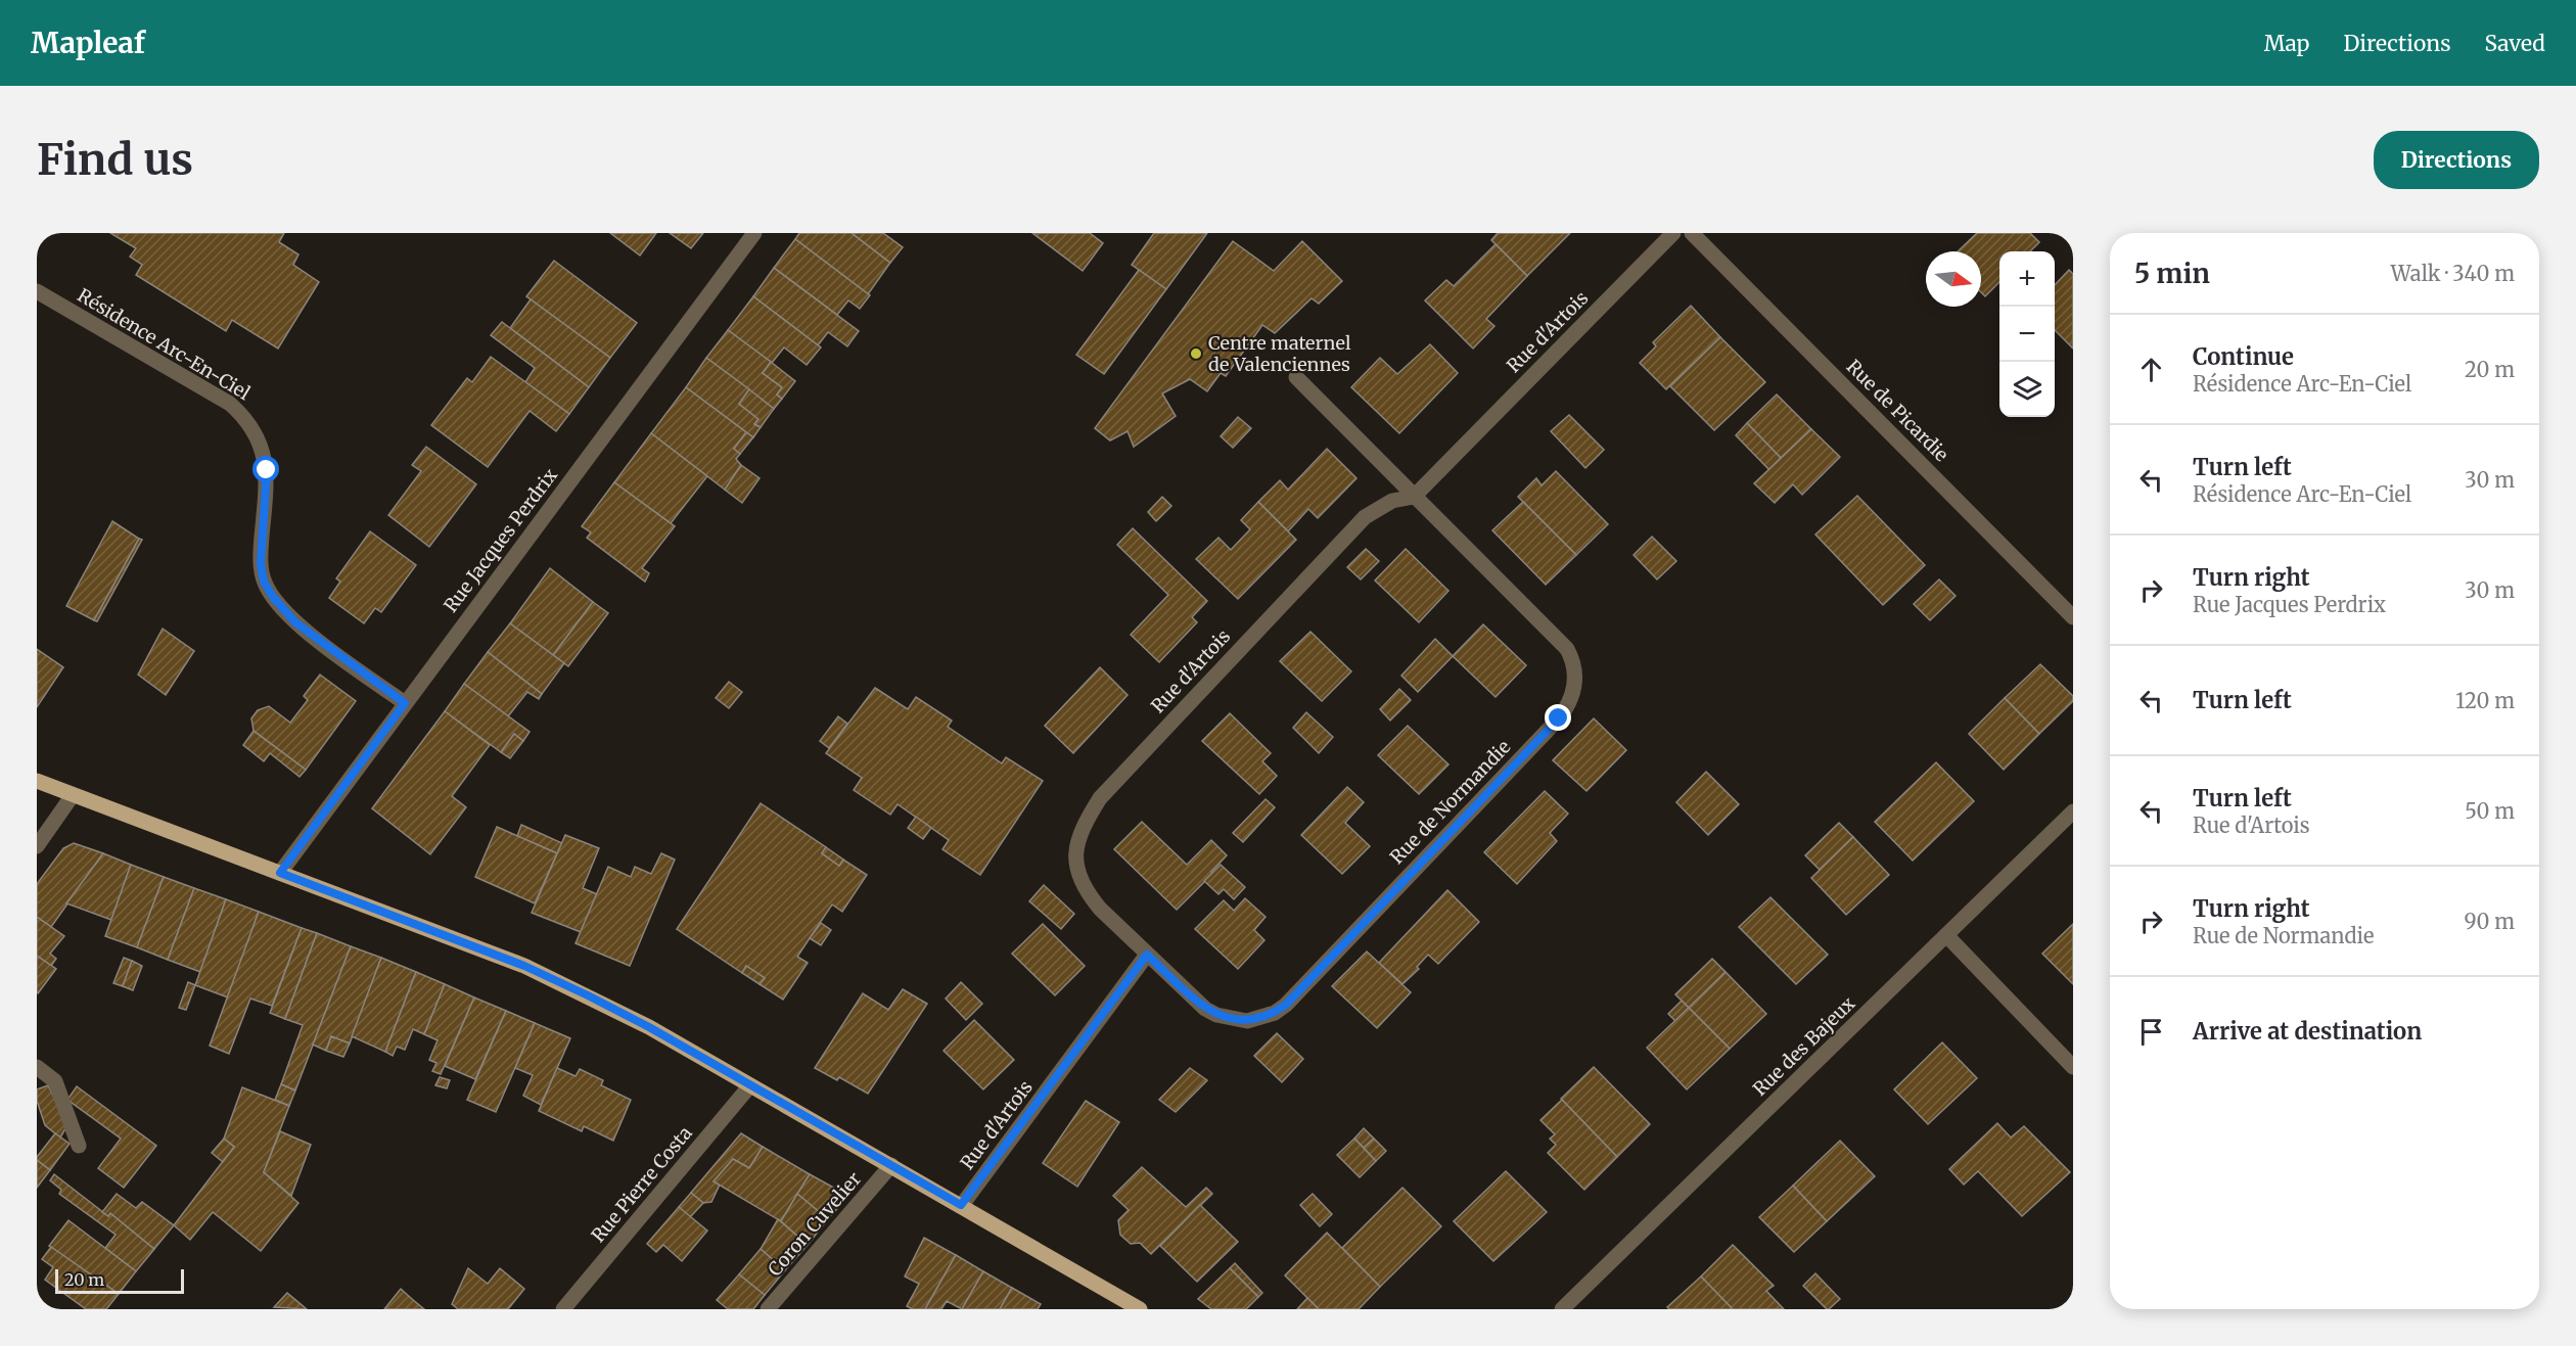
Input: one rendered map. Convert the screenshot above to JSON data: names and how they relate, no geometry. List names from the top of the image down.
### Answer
{
  "streets": {
    "street": [
      "Rue d'Artois",
      "Résidence Arc-En-Ciel",
      "Rue de Picardie",
      "Rue Jacques Perdrix",
      "Rue de Normandie",
      "Rue des Bajeux",
      "Rue Pierre Costa",
      "Coron Cuvelier"
    ]
  },
  "crossings": [
    ["Rue d'Artois", "Rue de Normandie"],
    ["Résidence Arc-En-Ciel", "Rue Jacques Perdrix"]
  ],
  "places": ["Centre maternel de Valenciennes"],
  "scale_bar": "20 m",
  "north": "right",
  "page": {
    "header": "Mapleaf",
    "nav": ["Map", "Directions", "Saved"],
    "buttons": "Directions",
    "title": "Find us",
    "heading": ["5 min", "Walk · 340 m"],
    "map_buttons": ["+", "−"],
    "list": [
      ["Continue", "Résidence Arc-En-Ciel", "20 m"],
      ["Turn left", "Résidence Arc-En-Ciel", "30 m"],
      ["Turn right", "Rue Jacques Perdrix", "30 m"],
      ["Turn left", "120 m"],
      ["Turn left", "Rue d'Artois", "50 m"],
      ["Turn right", "Rue de Normandie", "90 m"],
      "Arrive at destination"
    ],
    "scale": "20 m"
  }
}
